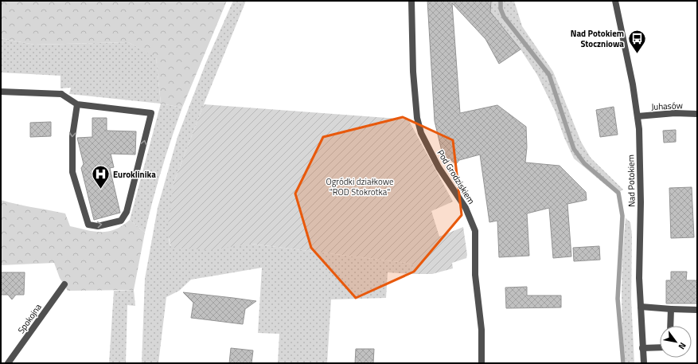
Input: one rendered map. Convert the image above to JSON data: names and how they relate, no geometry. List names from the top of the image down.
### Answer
{
  "streets": {
    "street": [
      "Juhasów",
      "Pod Grodziskiem",
      "Nad Potokiem",
      "Spokojna"
    ]
  },
  "crossings": [
    ["Juhasów", "Nad Potokiem"]
  ],
  "parks": ["Ogródki działkowe \"ROD Stokrotka\""],
  "places": {
    "bus stop": ["Nad Potokiem Stoczniowa"],
    "hospital": ["Euroklinika"]
  },
  "north": "bottom right"
}
